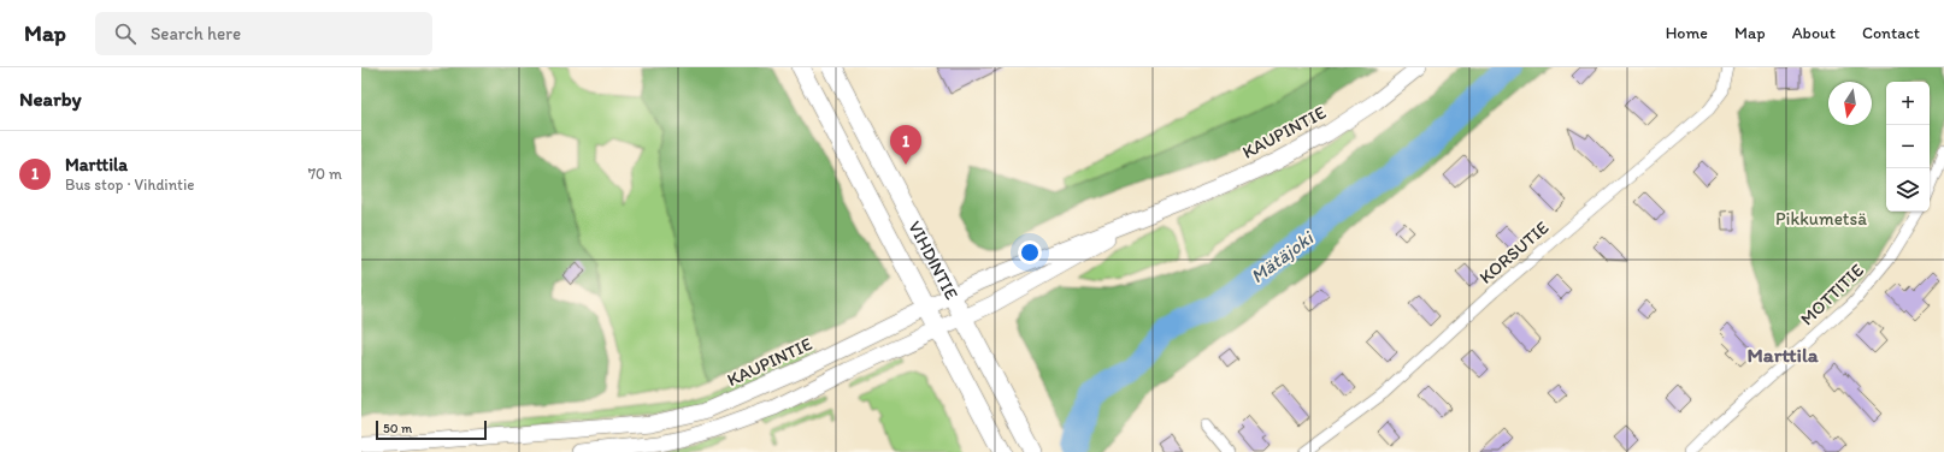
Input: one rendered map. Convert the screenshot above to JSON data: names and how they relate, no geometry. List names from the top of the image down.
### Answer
{
  "streets": {
    "main road": ["KAUPINTIE", "VIHDINTIE"],
    "street": ["KORSUTIE", "MOTTITIE"]
  },
  "crossings": [
    ["KAUPINTIE", "VIHDINTIE"]
  ],
  "districts": ["Marttila"],
  "water": ["Mätäjoki"],
  "parks": ["Pikkumetsä"],
  "scale_bar": "50 m",
  "north": "bottom",
  "page": {
    "header": "Map",
    "search": "Search here",
    "nav": [
      "Home",
      "Map",
      "About",
      "Contact"
    ],
    "heading": "Nearby",
    "map_buttons": ["+", "−"],
    "pins": "1",
    "list": [
      {
        "mark": "1",
        "name": "Marttila",
        "note": "Bus stop · Vihdintie",
        "value": "70 m"
      }
    ],
    "scale": "50 m"
  }
}
